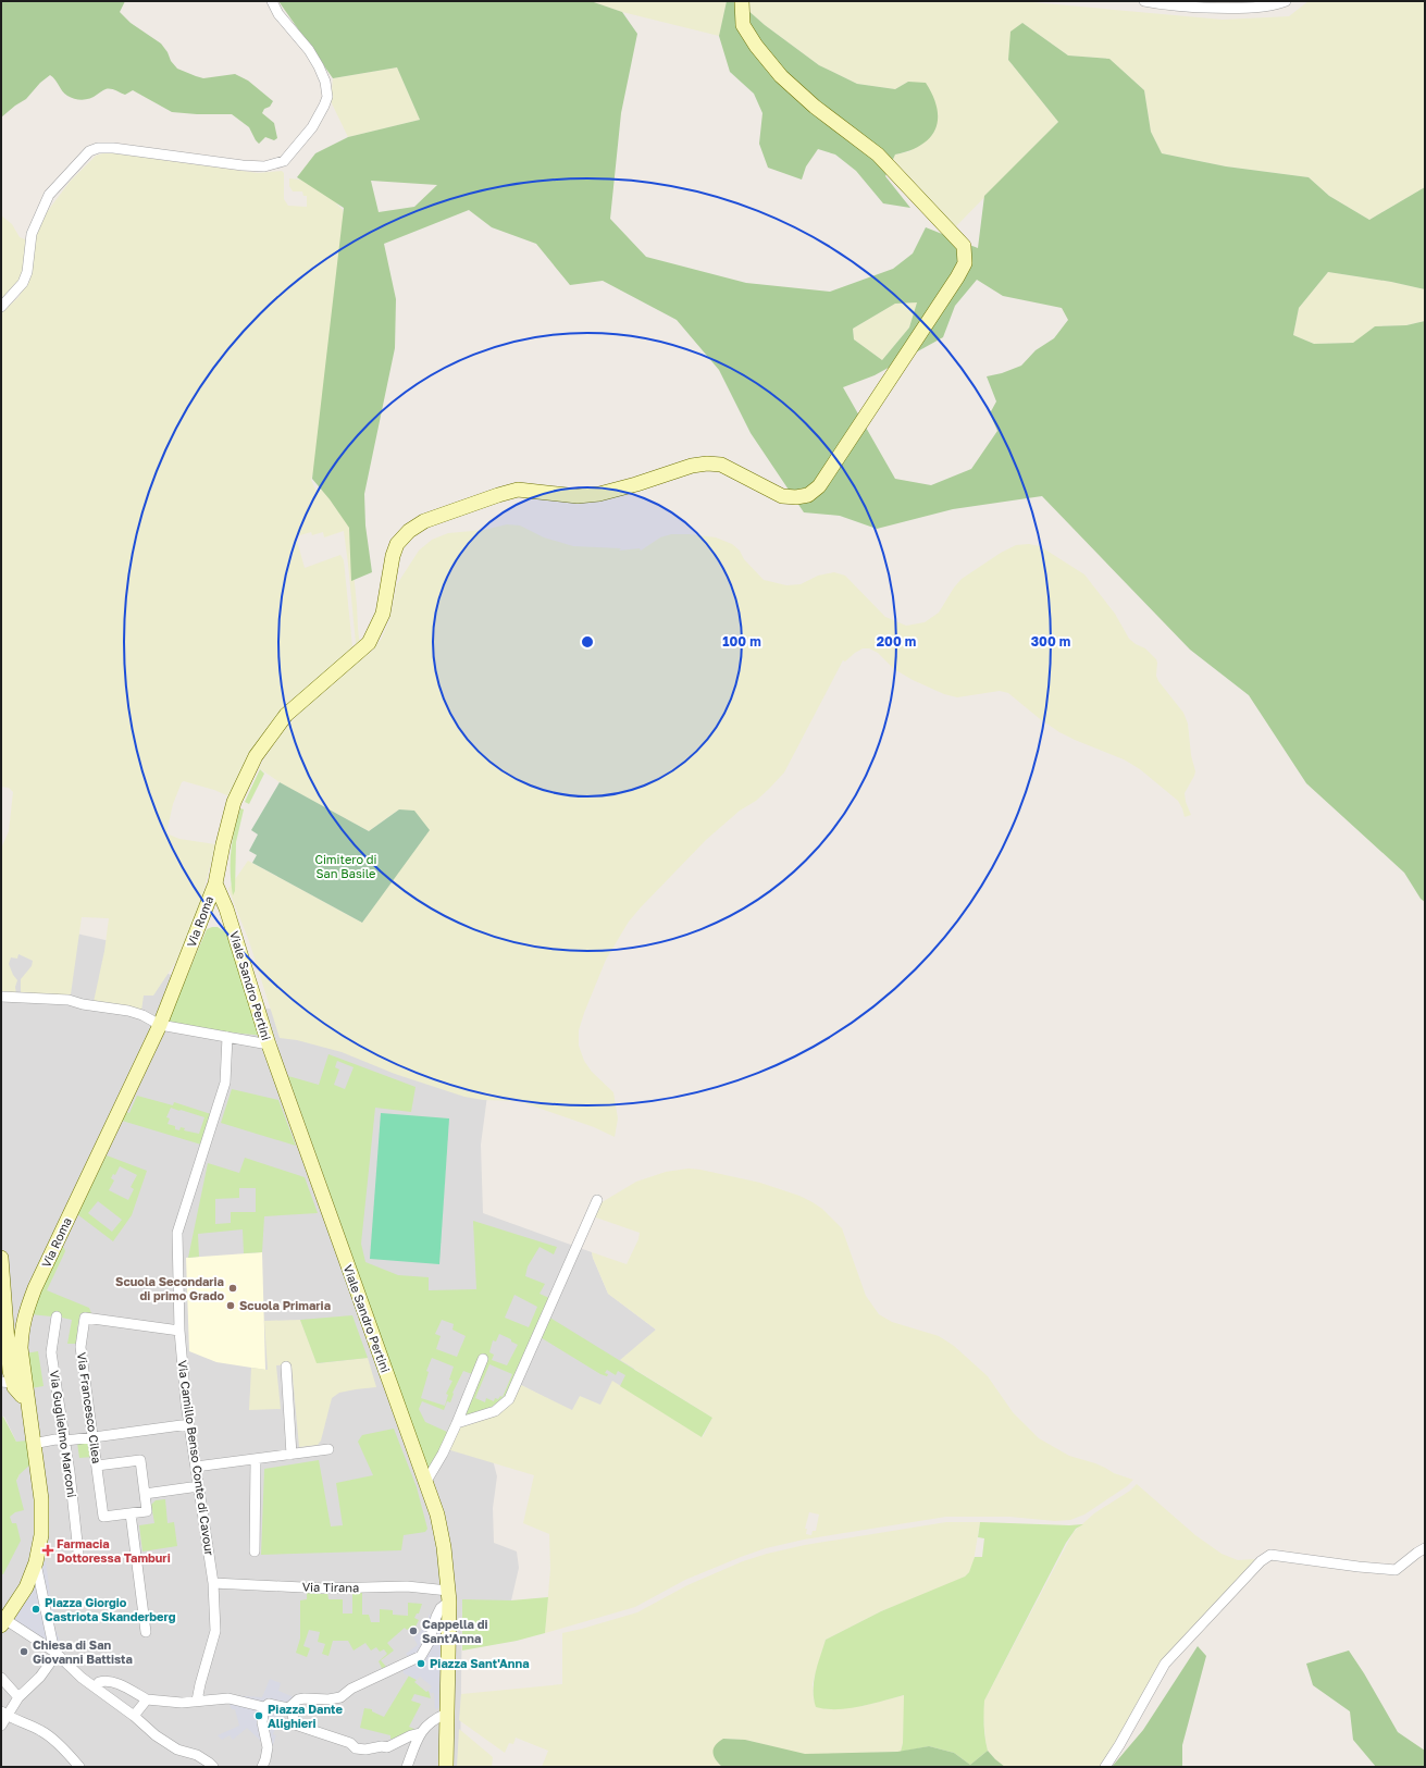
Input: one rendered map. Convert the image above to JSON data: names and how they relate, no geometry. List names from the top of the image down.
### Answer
{
  "streets": {
    "street": [
      "Via Roma",
      "Viale Sandro Pertini",
      "Via Francesco Cilea",
      "Via Guglielmo Marconi",
      "Via Camillo Benso Conte di Cavour",
      "Via Tirana"
    ]
  },
  "crossings": [
    ["Via Roma", "Viale Sandro Pertini"],
    ["Viale Sandro Pertini", "Via Tirana"],
    ["Via Francesco Cilea", "Via Camillo Benso Conte di Cavour"],
    ["Via Camillo Benso Conte di Cavour", "Via Tirana"]
  ],
  "parks": ["Cimitero di San Basile"],
  "places": {
    "other": [
      "Scuola Secondaria di primo Grado",
      "Scuola Primaria",
      "Piazza Giorgio Castriota Skanderberg",
      "Cappella di Sant'Anna",
      "Chiesa di San Giovanni Battista",
      "Piazza Sant'Anna",
      "Piazza Dante Alighieri"
    ],
    "health": ["Farmacia Dottoressa Tamburi"]
  },
  "rings": ["100 m", "200 m", "300 m"]
}
